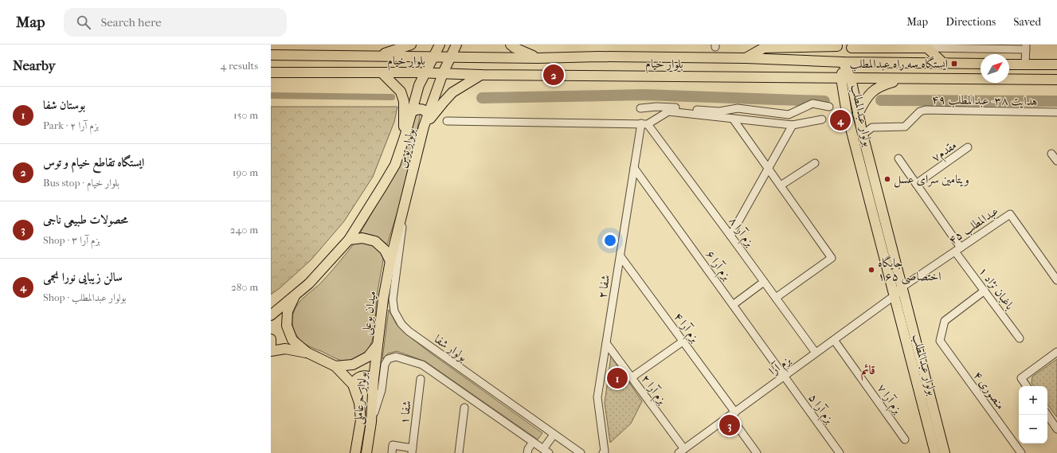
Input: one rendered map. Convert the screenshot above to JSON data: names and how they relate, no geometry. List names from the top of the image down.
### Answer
{
  "streets": {
    "main road": [
      "بلوار خیام",
      "بولوار عبدالمطلب",
      "بولوار توس",
      "میدان بوعلی",
      "بولوار حرعاملی"
    ],
    "street": [
      "هدایت ۳۸- عبدالمطلب ۴۹",
      "مقدم۷",
      "عبدالمطلب ۴۵",
      "بزم آرا ۸",
      "بزم آرا ۶",
      "شفا ۲",
      "باغبان نژاد ۱",
      "بزم آرا ۴",
      "بولوار شفا",
      "بزم آرا",
      "بزم آرا ۲",
      "منصوری ۴",
      "بزم آرا ۷",
      "بزم آرا ۵",
      "شفا ۱"
    ]
  },
  "crossings": [
    ["بلوار خیام", "بولوار عبدالمطلب"],
    ["بلوار خیام", "بولوار توس"],
    ["هدایت ۳۸- عبدالمطلب ۴۹", "بولوار عبدالمطلب"],
    ["بولوار عبدالمطلب", "عبدالمطلب ۴۵"],
    ["بولوار عبدالمطلب", "بزم آرا"],
    ["بولوار توس", "میدان بوعلی"],
    ["بولوار توس", "بولوار شفا"],
    ["مقدم۷", "باغبان نژاد ۱"],
    ["عبدالمطلب ۴۵", "باغبان نژاد ۱"],
    ["عبدالمطلب ۴۵", "بزم آرا"],
    ["بزم آرا ۸", "شفا ۲"],
    ["بزم آرا ۸", "بزم آرا"],
    ["بزم آرا ۶", "شفا ۲"],
    ["بزم آرا ۶", "بزم آرا"],
    ["بزم آرا ۶", "بزم آرا ۵"],
    ["شفا ۲", "بزم آرا ۴"],
    ["شفا ۲", "بزم آرا ۲"],
    ["باغبان نژاد ۱", "منصوری ۴"],
    ["میدان بوعلی", "بولوار حرعاملی"],
    ["بزم آرا ۴", "بزم آرا"],
    ["بزم آرا", "بزم آرا ۲"],
    ["بزم آرا", "بزم آرا ۷"],
    ["بزم آرا", "بزم آرا ۵"]
  ],
  "districts": ["قائم"],
  "places": {
    "transit": ["ایستگاه سه راه عبدالمطلب"],
    "other": ["ویتامین سرای عسل", "جایگاه اختصاصی ۱۶۵"]
  },
  "north": "top right",
  "page": {
    "header": "Map",
    "search": "Search here",
    "nav": ["Map", "Directions", "Saved"],
    "heading": ["Nearby", "4 results"],
    "pins": [
      "2",
      "4",
      "1",
      "3"
    ],
    "list": [
      {
        "mark": "1",
        "name": "بوستان شفا",
        "note": "Park · بزم آرا ۲",
        "value": "150 m"
      },
      {
        "mark": "2",
        "name": "ایستگاه تقاطع خیام و توس",
        "note": "Bus stop · بلوار خیام",
        "value": "190 m"
      },
      {
        "mark": "3",
        "name": "محصولات طبیعی ناجی",
        "note": "Shop · بزم آرا ۳",
        "value": "240 m"
      },
      {
        "mark": "4",
        "name": "سالن زیبایی نورا نجمی",
        "note": "Shop · بولوار عبدالمطلب",
        "value": "280 m"
      }
    ],
    "map_buttons": ["+", "−"]
  }
}
